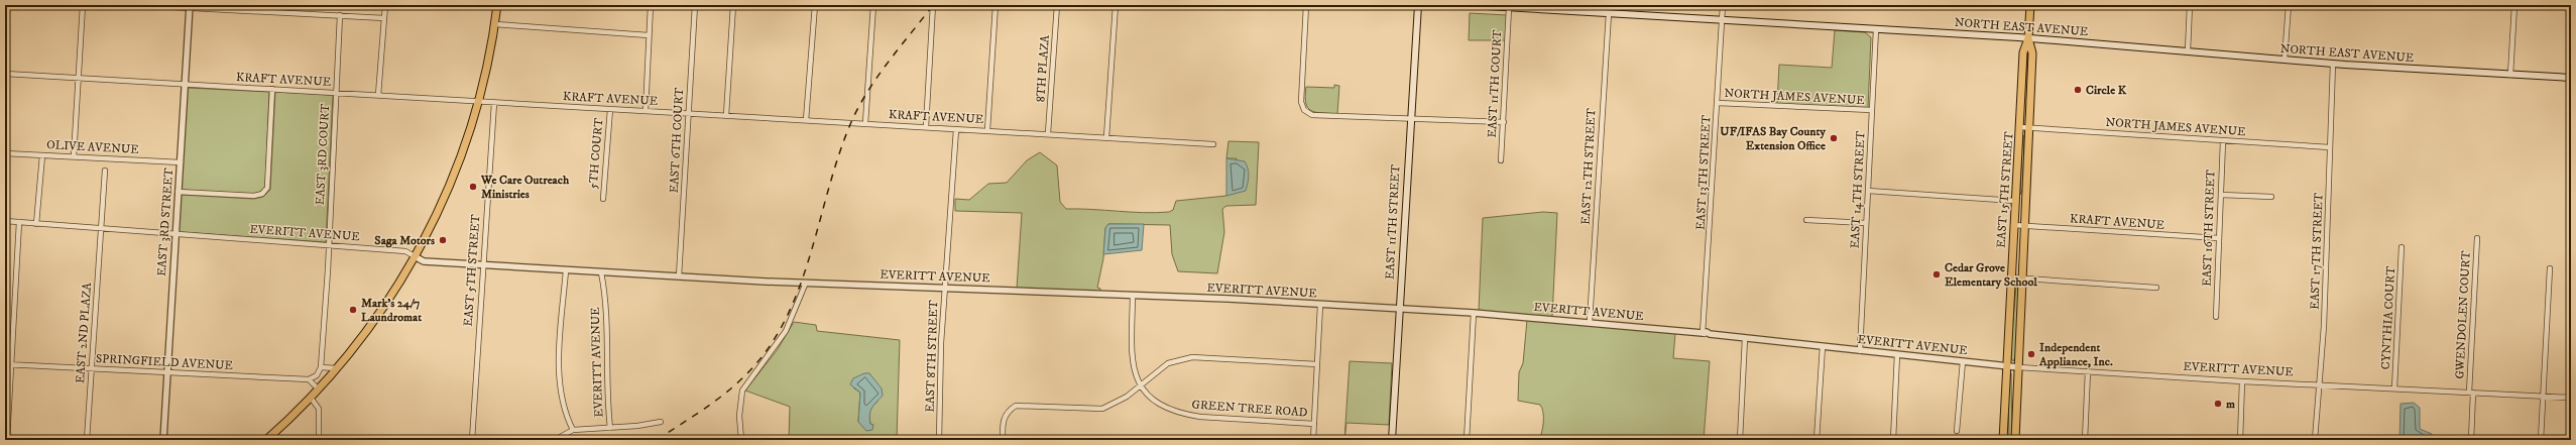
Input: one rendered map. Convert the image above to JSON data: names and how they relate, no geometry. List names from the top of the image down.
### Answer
{
  "streets": {
    "main road": ["NORTH EAST AVENUE", "EAST 15TH STREET", "EAST 11TH STREET"],
    "street": [
      "8TH PLAZA",
      "KRAFT AVENUE",
      "EAST 11TH COURT",
      "NORTH JAMES AVENUE",
      "EAST 6TH COURT",
      "OLIVE AVENUE",
      "5TH COURT",
      "EAST 3RD COURT",
      "EAST 12TH STREET",
      "EAST 13TH STREET",
      "EAST 14TH STREET",
      "EAST 3RD STREET",
      "EAST 16TH STREET",
      "EVERITT AVENUE",
      "EAST 17TH STREET",
      "EAST 5TH STREET",
      "GWENDOLEN COURT",
      "CYNTHIA COURT",
      "EAST 2ND PLAZA",
      "EAST 8TH STREET",
      "SPRINGFIELD AVENUE",
      "GREEN TREE ROAD"
    ]
  },
  "crossings": [
    ["NORTH EAST AVENUE", "EAST 11TH COURT"],
    ["NORTH EAST AVENUE", "EAST 12TH STREET"],
    ["NORTH EAST AVENUE", "EAST 13TH STREET"],
    ["NORTH EAST AVENUE", "EAST 14TH STREET"],
    ["NORTH EAST AVENUE", "EAST 15TH STREET"],
    ["NORTH EAST AVENUE", "EAST 17TH STREET"],
    ["8TH PLAZA", "KRAFT AVENUE"],
    ["KRAFT AVENUE", "EAST 6TH COURT"],
    ["KRAFT AVENUE", "5TH COURT"],
    ["KRAFT AVENUE", "EAST 3RD COURT"],
    ["KRAFT AVENUE", "EAST 15TH STREET"],
    ["KRAFT AVENUE", "EAST 3RD STREET"],
    ["KRAFT AVENUE", "EAST 16TH STREET"],
    ["KRAFT AVENUE", "EAST 5TH STREET"],
    ["KRAFT AVENUE", "EAST 8TH STREET"],
    ["NORTH JAMES AVENUE", "EAST 13TH STREET"],
    ["NORTH JAMES AVENUE", "EAST 14TH STREET"],
    ["NORTH JAMES AVENUE", "EAST 15TH STREET"],
    ["NORTH JAMES AVENUE", "EAST 16TH STREET"],
    ["NORTH JAMES AVENUE", "EAST 17TH STREET"],
    ["EAST 6TH COURT", "EVERITT AVENUE"],
    ["OLIVE AVENUE", "EAST 3RD STREET"],
    ["EAST 3RD COURT", "EVERITT AVENUE"],
    ["EAST 12TH STREET", "EVERITT AVENUE"],
    ["EAST 13TH STREET", "EVERITT AVENUE"],
    ["EAST 14TH STREET", "EVERITT AVENUE"],
    ["EAST 15TH STREET", "EVERITT AVENUE"],
    ["EAST 3RD STREET", "EVERITT AVENUE"],
    ["EAST 3RD STREET", "SPRINGFIELD AVENUE"],
    ["EAST 11TH STREET", "EVERITT AVENUE"],
    ["EVERITT AVENUE", "EAST 17TH STREET"],
    ["EVERITT AVENUE", "EAST 5TH STREET"],
    ["EVERITT AVENUE", "GWENDOLEN COURT"],
    ["EVERITT AVENUE", "CYNTHIA COURT"],
    ["EVERITT AVENUE", "EAST 2ND PLAZA"],
    ["EVERITT AVENUE", "EAST 8TH STREET"],
    ["EVERITT AVENUE", "GREEN TREE ROAD"],
    ["EAST 2ND PLAZA", "SPRINGFIELD AVENUE"]
  ],
  "places": [
    "Circle K",
    "UF/IFAS Bay County Extension Office",
    "We Care Outreach Ministries",
    "Saga Motors",
    "Cedar Grove Elementary School",
    "Mark's 24/7 Laundromat",
    "Independent Appliance, Inc.",
    "m"
  ]
}
